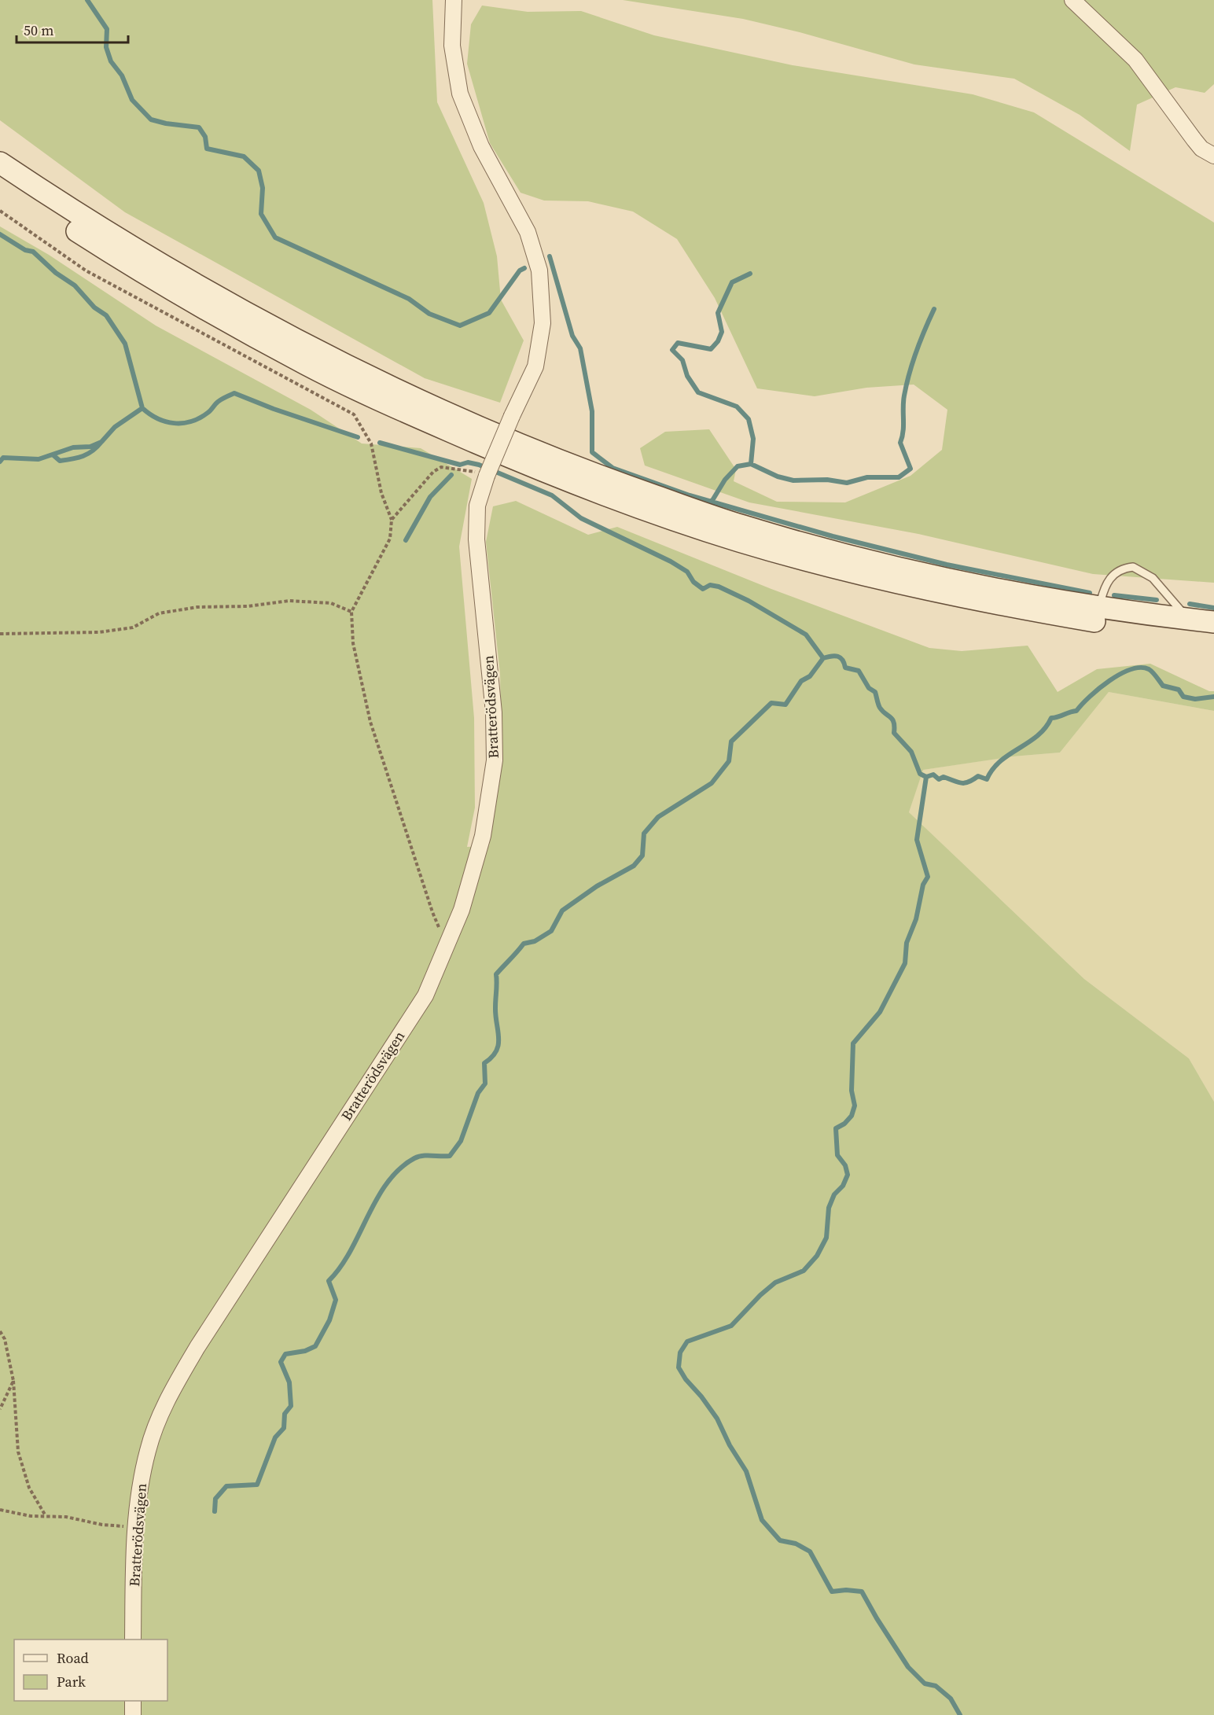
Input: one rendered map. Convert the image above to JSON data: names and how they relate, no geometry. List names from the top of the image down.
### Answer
{
  "streets": {
    "street": ["Bratterödsvägen"]
  },
  "legend": ["Road", "Park"],
  "scale_bar": "50 m"
}
